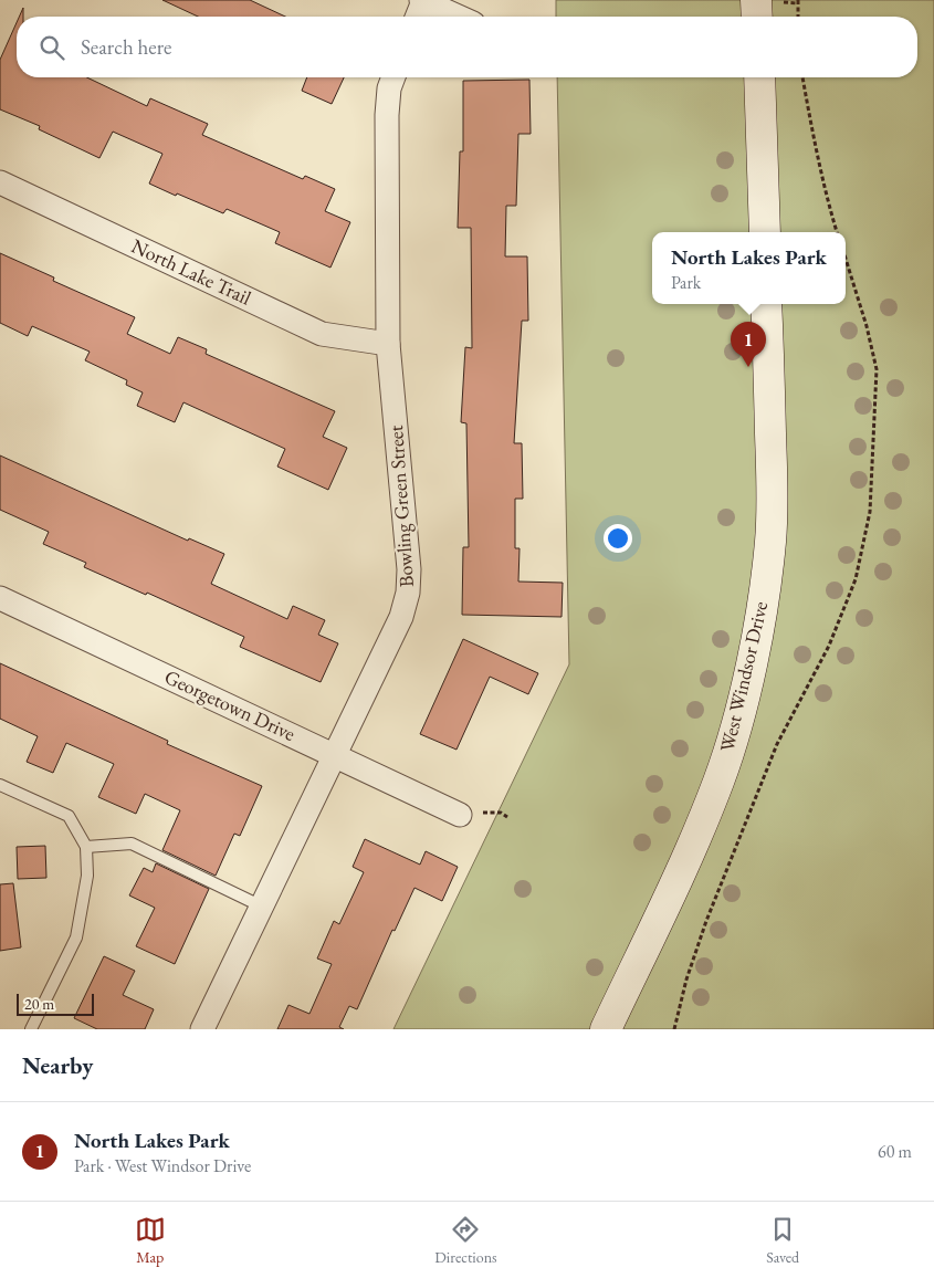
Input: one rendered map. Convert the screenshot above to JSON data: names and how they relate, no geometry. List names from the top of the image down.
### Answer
{
  "streets": {
    "street": [
      "North Lake Trail",
      "Bowling Green Street",
      "West Windsor Drive",
      "Georgetown Drive"
    ]
  },
  "crossings": [
    ["North Lake Trail", "Bowling Green Street"],
    ["Bowling Green Street", "Georgetown Drive"]
  ],
  "scale_bar": "20 m",
  "page": {
    "search": "Search here",
    "popup": ["North Lakes Park", "Park"],
    "pins": "1",
    "scale": "20 m",
    "heading": "Nearby",
    "list": [
      {
        "mark": "1",
        "name": "North Lakes Park",
        "note": "Park · West Windsor Drive",
        "value": "60 m"
      }
    ],
    "nav": ["Map", "Directions", "Saved"]
  }
}
